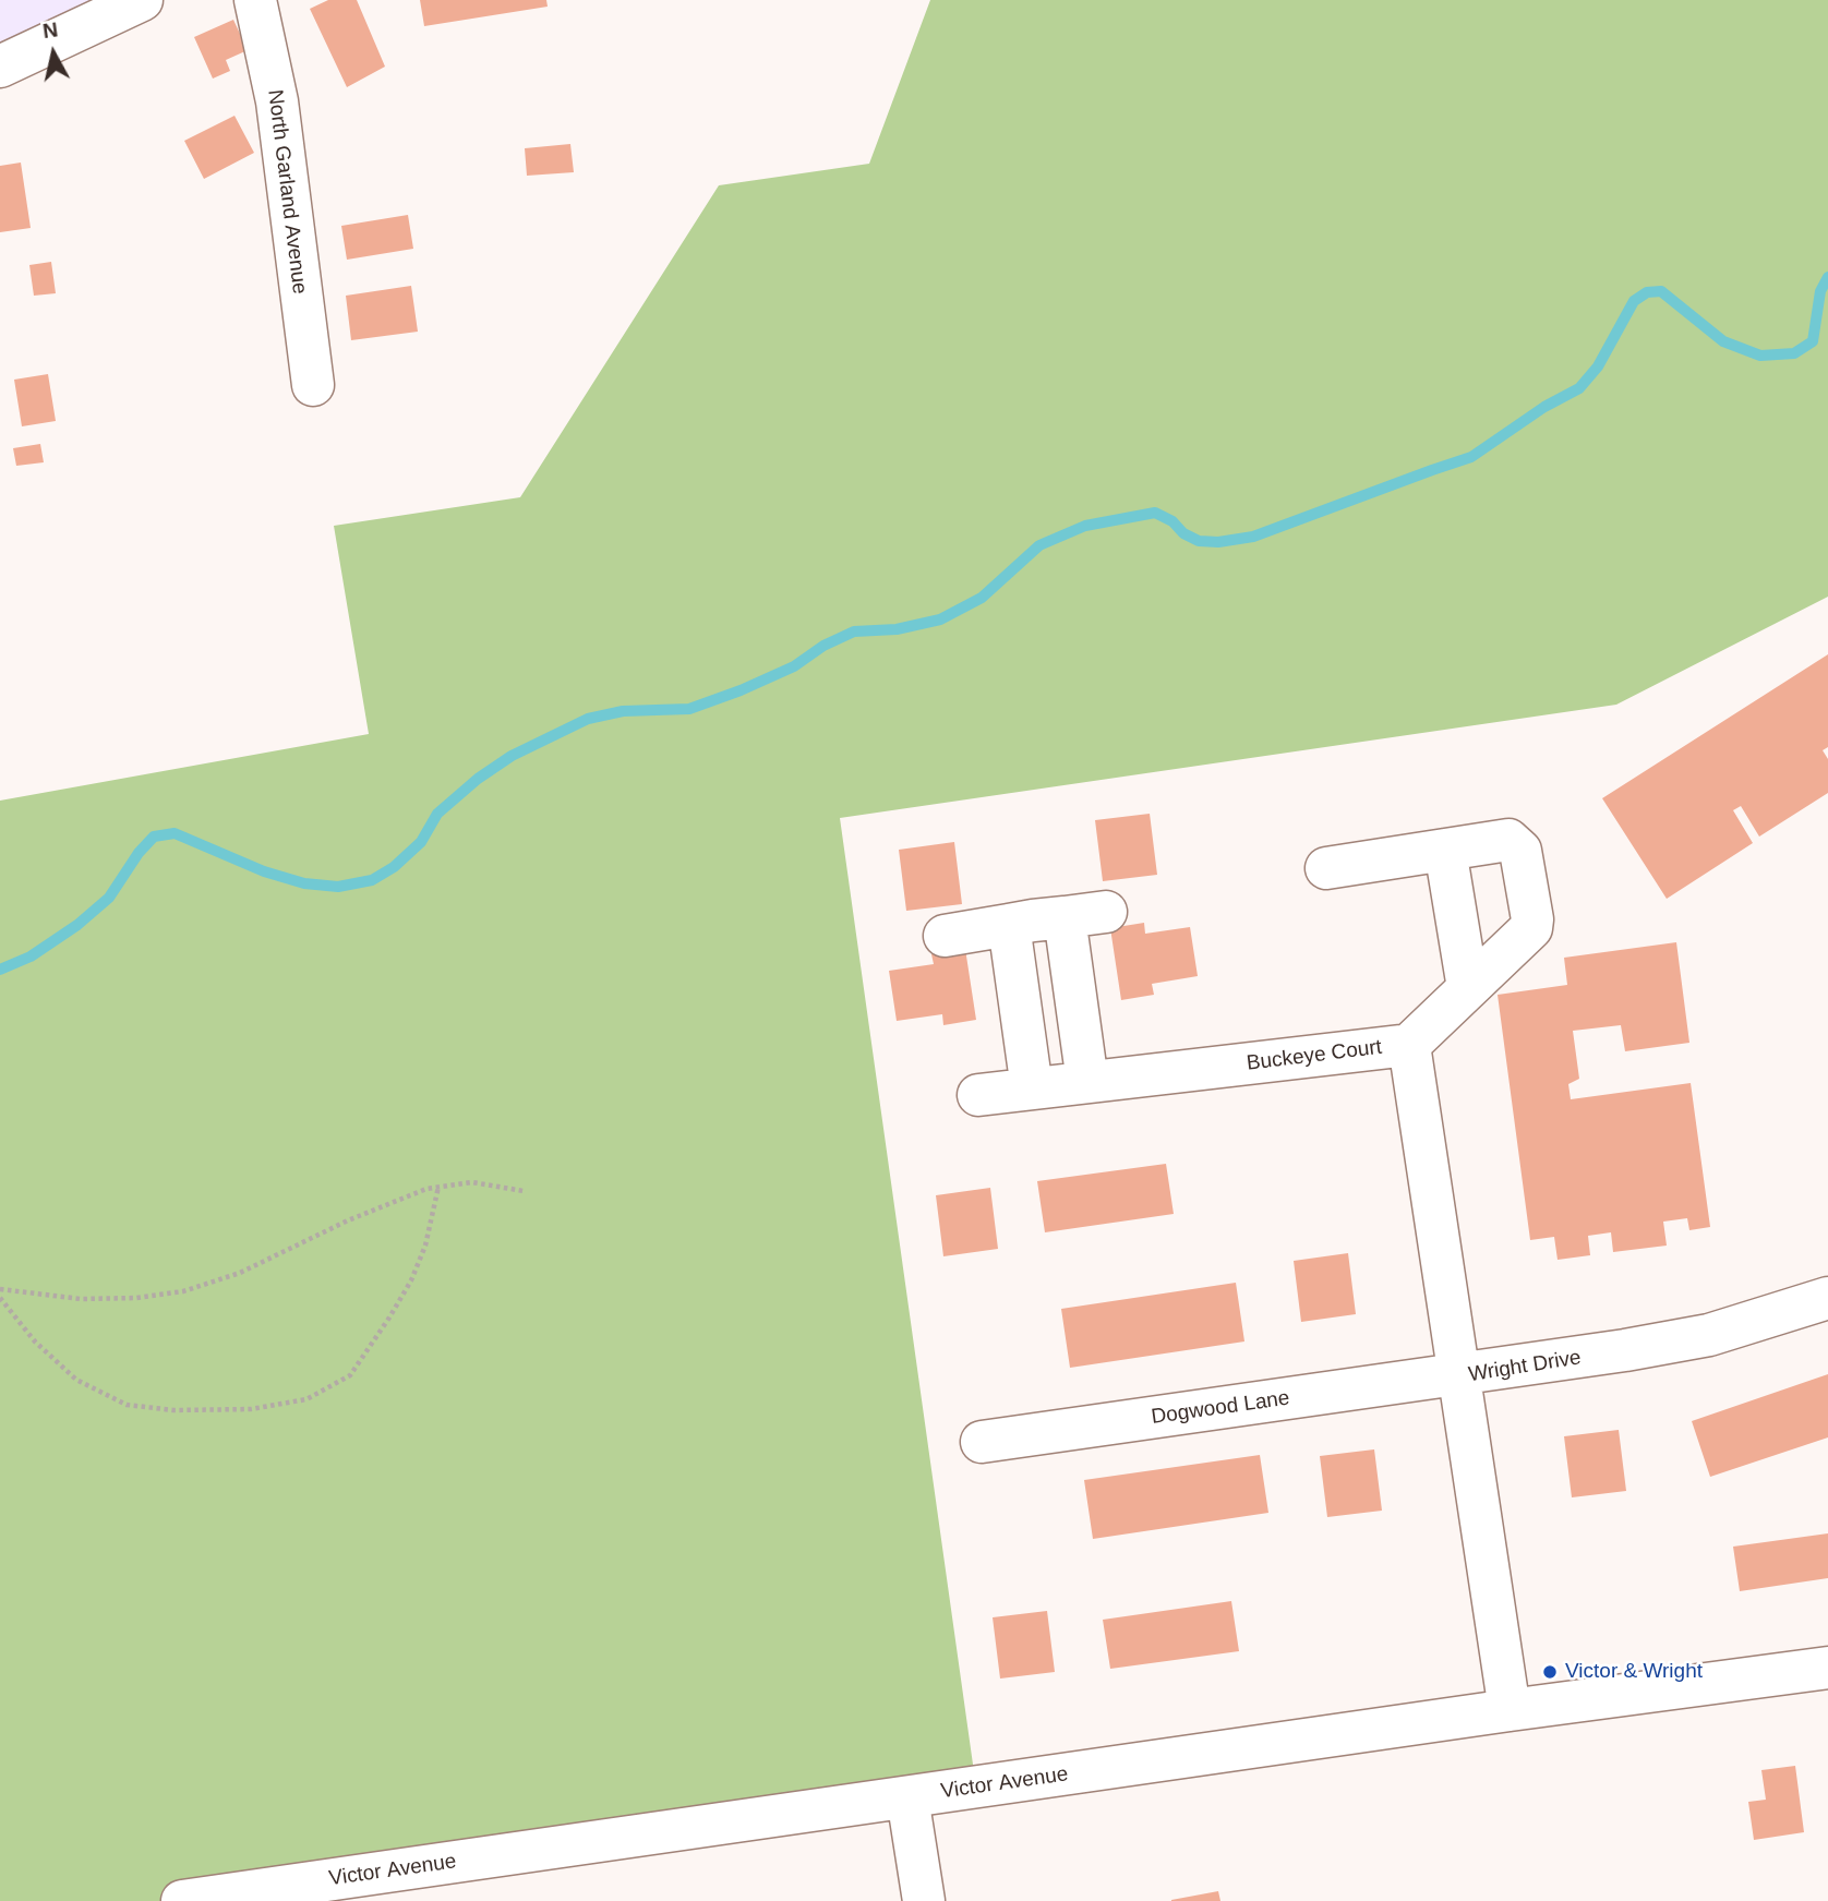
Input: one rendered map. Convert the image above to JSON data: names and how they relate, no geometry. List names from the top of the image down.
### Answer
{
  "streets": {
    "street": [
      "North Garland Avenue",
      "Buckeye Court",
      "Wright Drive",
      "Dogwood Lane",
      "Victor Avenue"
    ]
  },
  "crossings": [
    ["Buckeye Court", "Wright Drive"],
    ["Buckeye Court", "Dogwood Lane"],
    ["Wright Drive", "Dogwood Lane"],
    ["Wright Drive", "Victor Avenue"]
  ],
  "places": ["Victor & Wright"],
  "north": "top"
}
